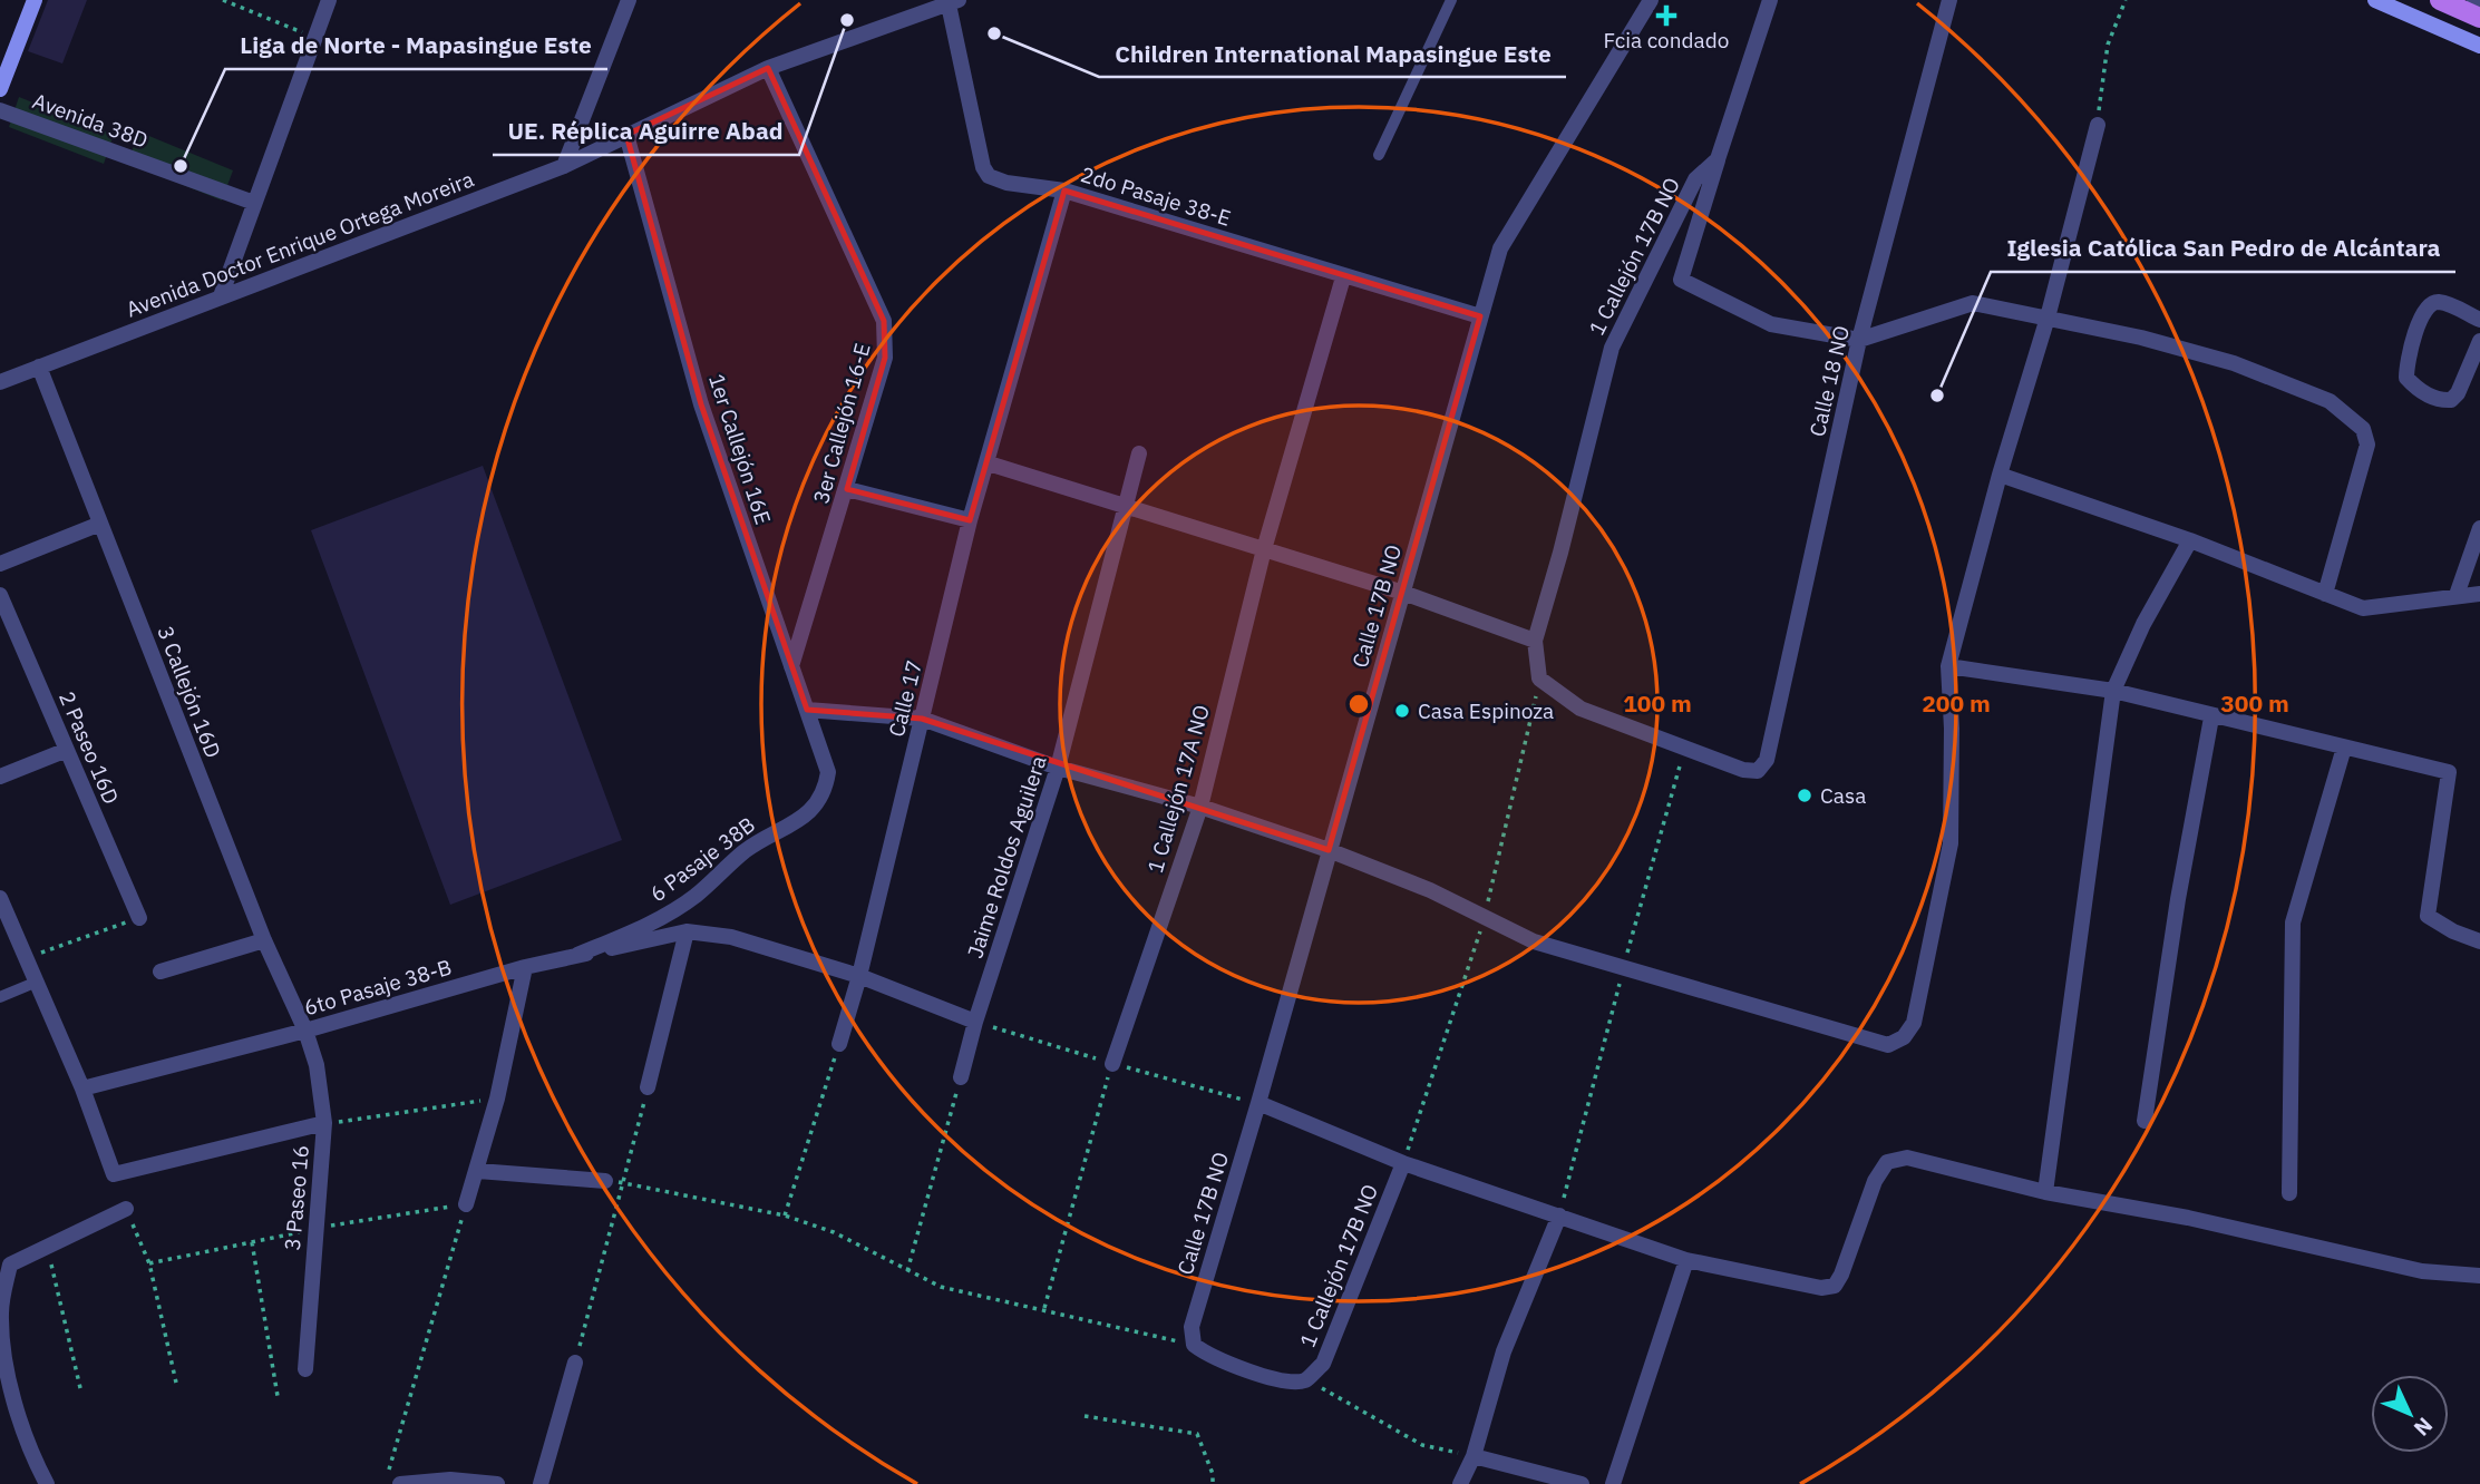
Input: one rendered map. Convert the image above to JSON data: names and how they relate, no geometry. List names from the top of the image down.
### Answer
{
  "streets": {
    "street": [
      "Avenida 38D",
      "2do Pasaje 38-E",
      "Avenida Doctor Enrique Ortega Moreira",
      "1 Callejón 17B NO",
      "Calle 18 NO",
      "3er Callejón 16-E",
      "1er Callejón 16E",
      "Calle 17B NO",
      "3 Callejón 16D",
      "Calle 17",
      "2 Paseo 16D",
      "1 Callejón 17A NO",
      "Jaime Roldos Aguilera",
      "6 Pasaje 38B",
      "6to Pasaje 38-B",
      "3 Paseo 16"
    ]
  },
  "crossings": [
    ["2do Pasaje 38-E", "Avenida Doctor Enrique Ortega Moreira"],
    ["2do Pasaje 38-E", "Calle 17B NO"],
    ["2do Pasaje 38-E", "Calle 17"],
    ["2do Pasaje 38-E", "1 Callejón 17A NO"],
    ["Avenida Doctor Enrique Ortega Moreira", "3er Callejón 16-E"],
    ["Avenida Doctor Enrique Ortega Moreira", "1er Callejón 16E"],
    ["Avenida Doctor Enrique Ortega Moreira", "3 Callejón 16D"],
    ["1 Callejón 17B NO", "Calle 18 NO"],
    ["3er Callejón 16-E", "1er Callejón 16E"],
    ["1er Callejón 16E", "6 Pasaje 38B"],
    ["3 Callejón 16D", "6to Pasaje 38-B"],
    ["3 Callejón 16D", "3 Paseo 16"],
    ["Calle 17", "6to Pasaje 38-B"],
    ["Jaime Roldos Aguilera", "6to Pasaje 38-B"],
    ["6 Pasaje 38B", "6to Pasaje 38-B"],
    ["6to Pasaje 38-B", "3 Paseo 16"]
  ],
  "places": {
    "health": ["Fcia condado"],
    "other": [
      "UE. Réplica Aguirre Abad",
      "Children International Mapasingue Este",
      "Liga de Norte - Mapasingue Este",
      "Iglesia Católica San Pedro de Alcántara",
      "Casa Espinoza",
      "Casa"
    ]
  },
  "north": "bottom right",
  "rings": ["100 m", "200 m", "300 m"]
}
